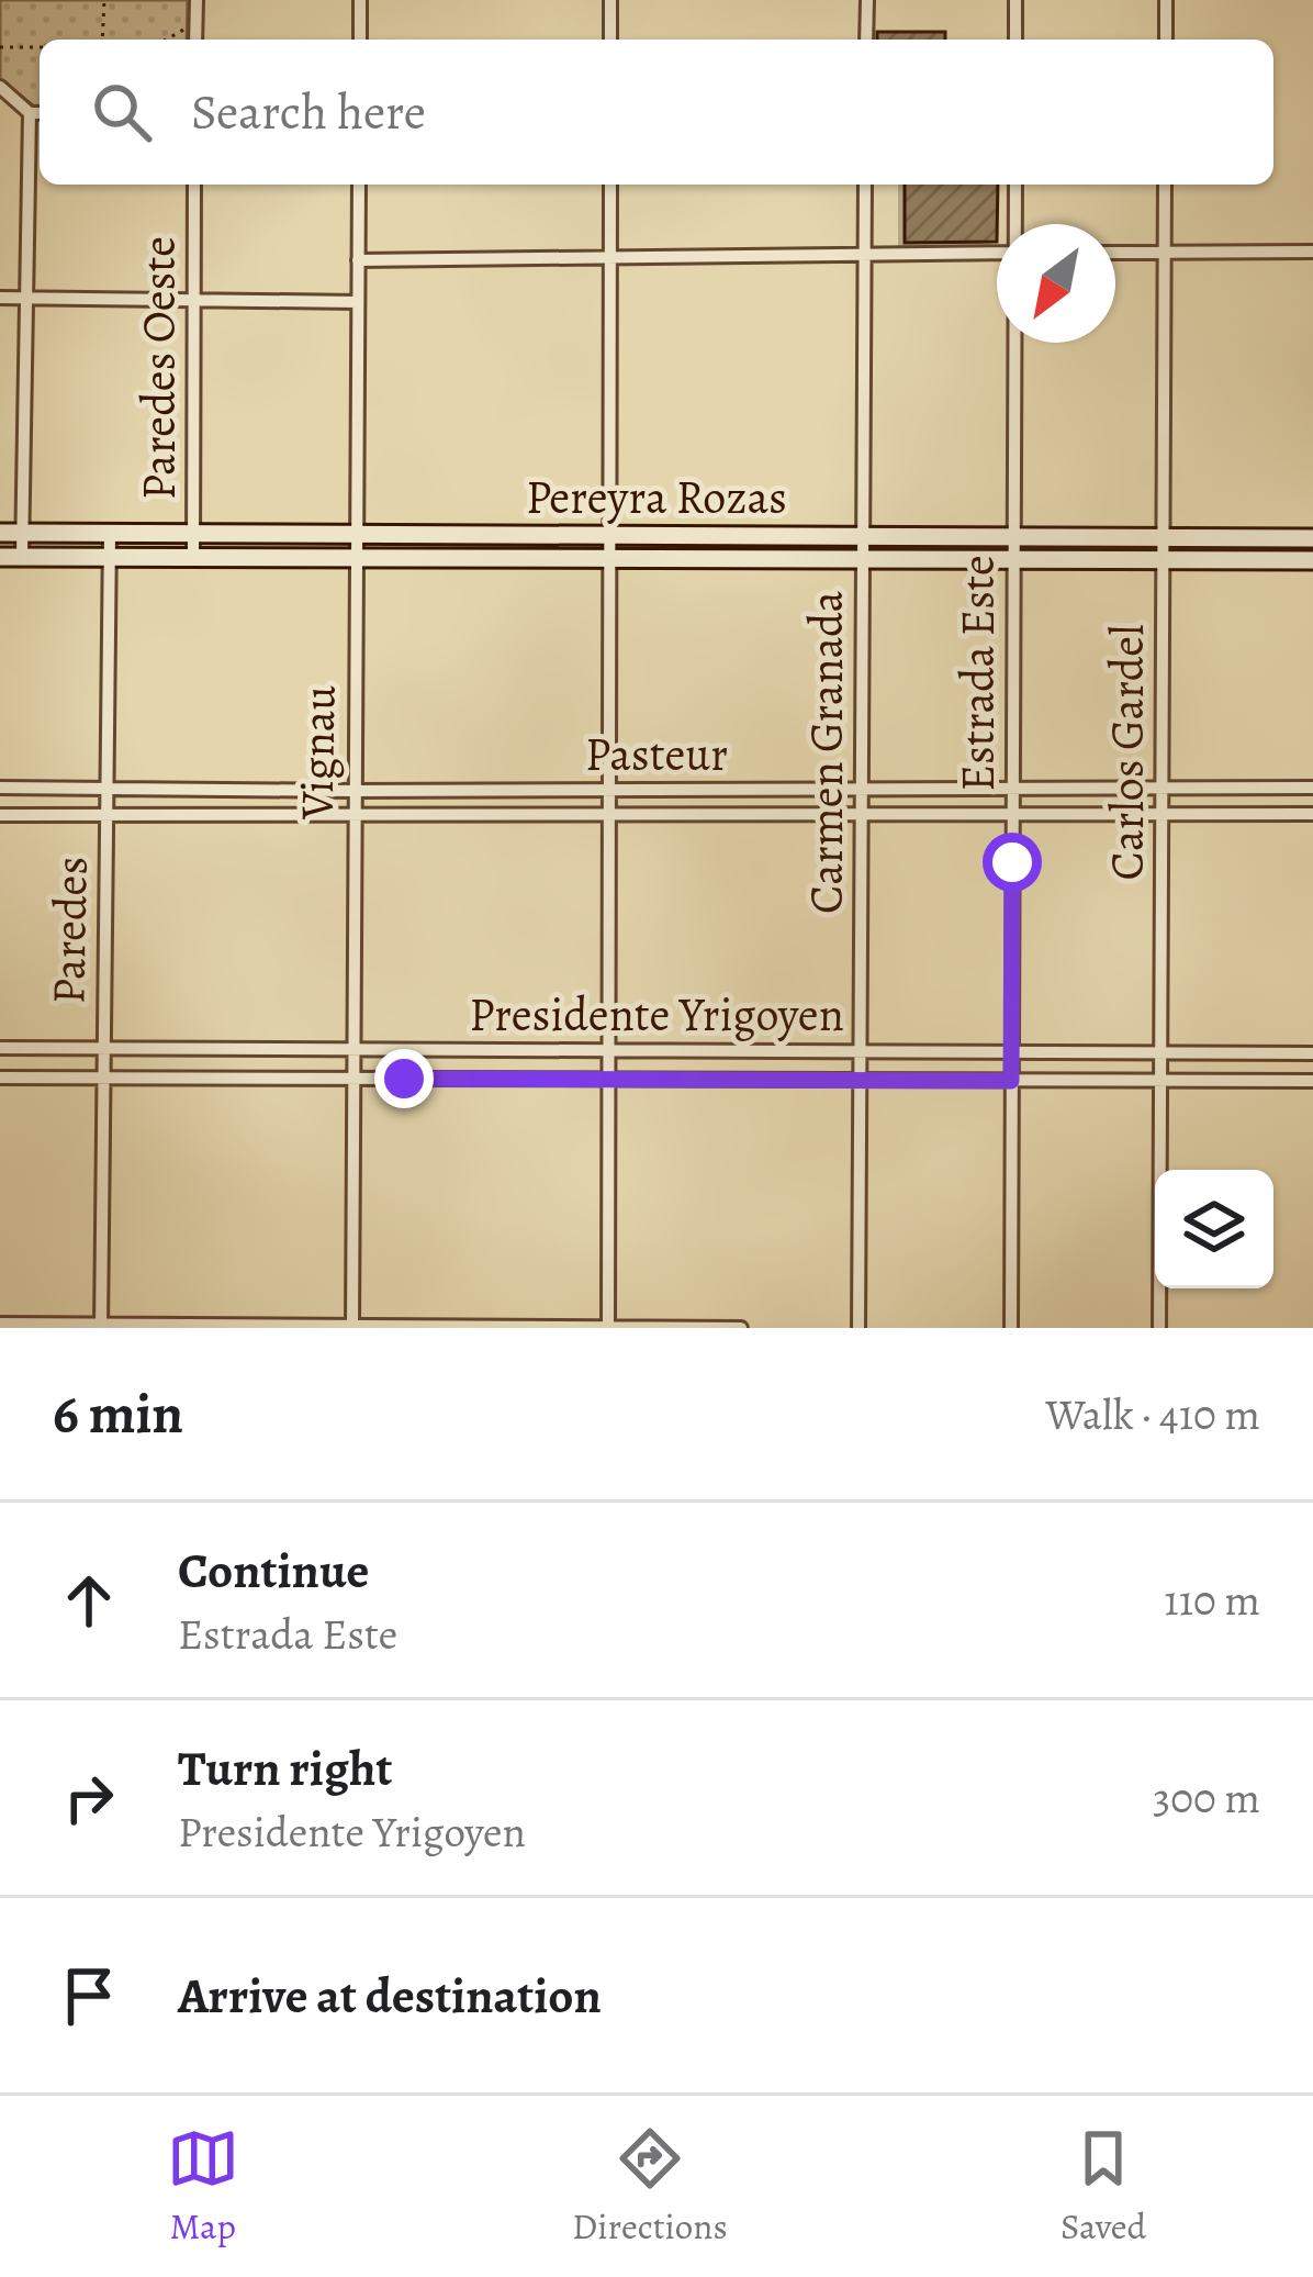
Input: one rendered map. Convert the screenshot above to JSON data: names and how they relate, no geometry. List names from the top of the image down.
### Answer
{
  "streets": {
    "street": [
      "Paredes Oeste",
      "Pereyra Rozas",
      "Estrada Este",
      "Vignau",
      "Carmen Granada",
      "Carlos Gardel",
      "Pasteur",
      "Paredes",
      "Presidente Yrigoyen"
    ]
  },
  "crossings": [
    ["Paredes Oeste", "Pereyra Rozas"],
    ["Pereyra Rozas", "Estrada Este"],
    ["Pereyra Rozas", "Vignau"],
    ["Pereyra Rozas", "Carmen Granada"],
    ["Pereyra Rozas", "Carlos Gardel"],
    ["Pereyra Rozas", "Paredes"],
    ["Estrada Este", "Pasteur"],
    ["Estrada Este", "Presidente Yrigoyen"],
    ["Vignau", "Pasteur"],
    ["Vignau", "Presidente Yrigoyen"],
    ["Carmen Granada", "Pasteur"],
    ["Carmen Granada", "Presidente Yrigoyen"],
    ["Carlos Gardel", "Pasteur"],
    ["Carlos Gardel", "Presidente Yrigoyen"],
    ["Pasteur", "Paredes"],
    ["Paredes", "Presidente Yrigoyen"]
  ],
  "north": "bottom left",
  "page": {
    "search": "Search here",
    "heading": ["6 min", "Walk · 410 m"],
    "list": [
      ["Continue", "Estrada Este", "110 m"],
      ["Turn right", "Presidente Yrigoyen", "300 m"],
      "Arrive at destination"
    ],
    "nav": ["Map", "Directions", "Saved"]
  }
}
